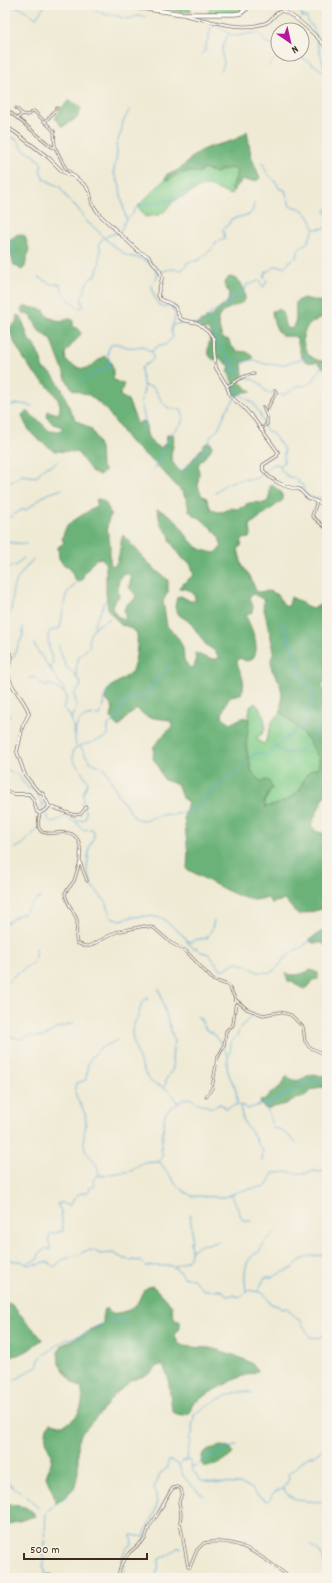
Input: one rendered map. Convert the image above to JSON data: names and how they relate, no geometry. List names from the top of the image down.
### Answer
{
  "scale_bar": "500 m",
  "north": "bottom right"
}
